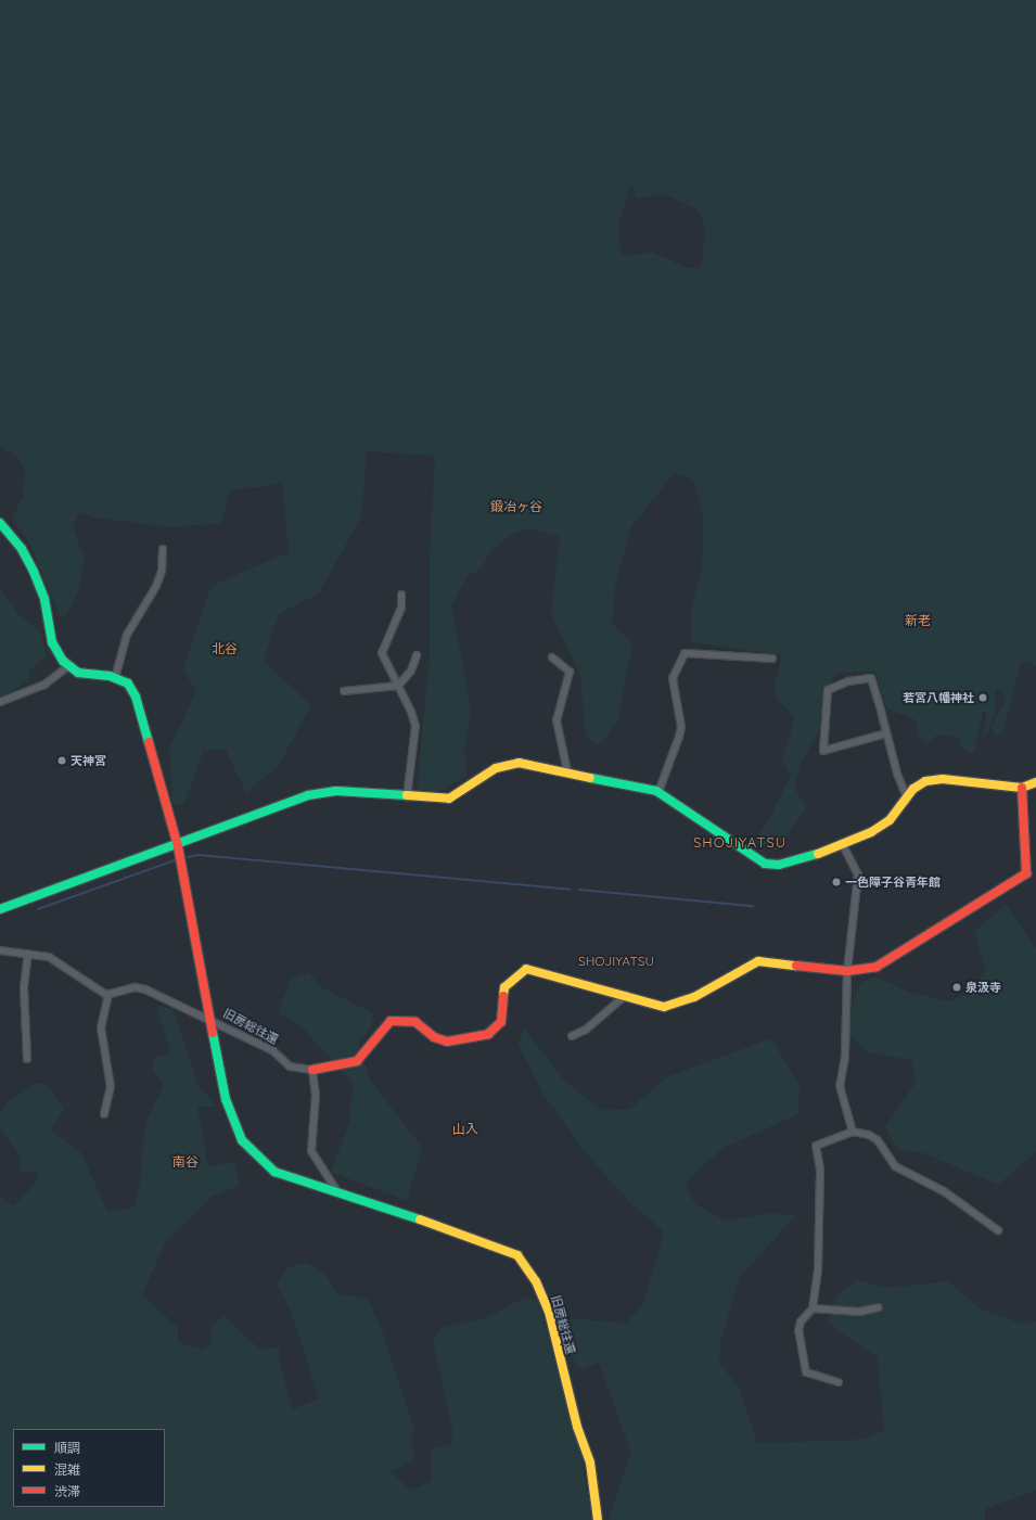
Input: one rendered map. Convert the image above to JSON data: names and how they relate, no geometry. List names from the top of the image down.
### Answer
{
  "streets": {
    "street": ["旧房総往還"]
  },
  "districts": [
    "鍛冶ヶ谷",
    "新老",
    "北谷",
    "SHOJIYATSU",
    "SHOJIYATSU",
    "山入",
    "南谷"
  ],
  "places": [
    "若宮八幡神社",
    "天神宮",
    "一色障子谷青年館",
    "泉汲寺"
  ],
  "legend": ["順調", "混雑", "渋滞"]
}
